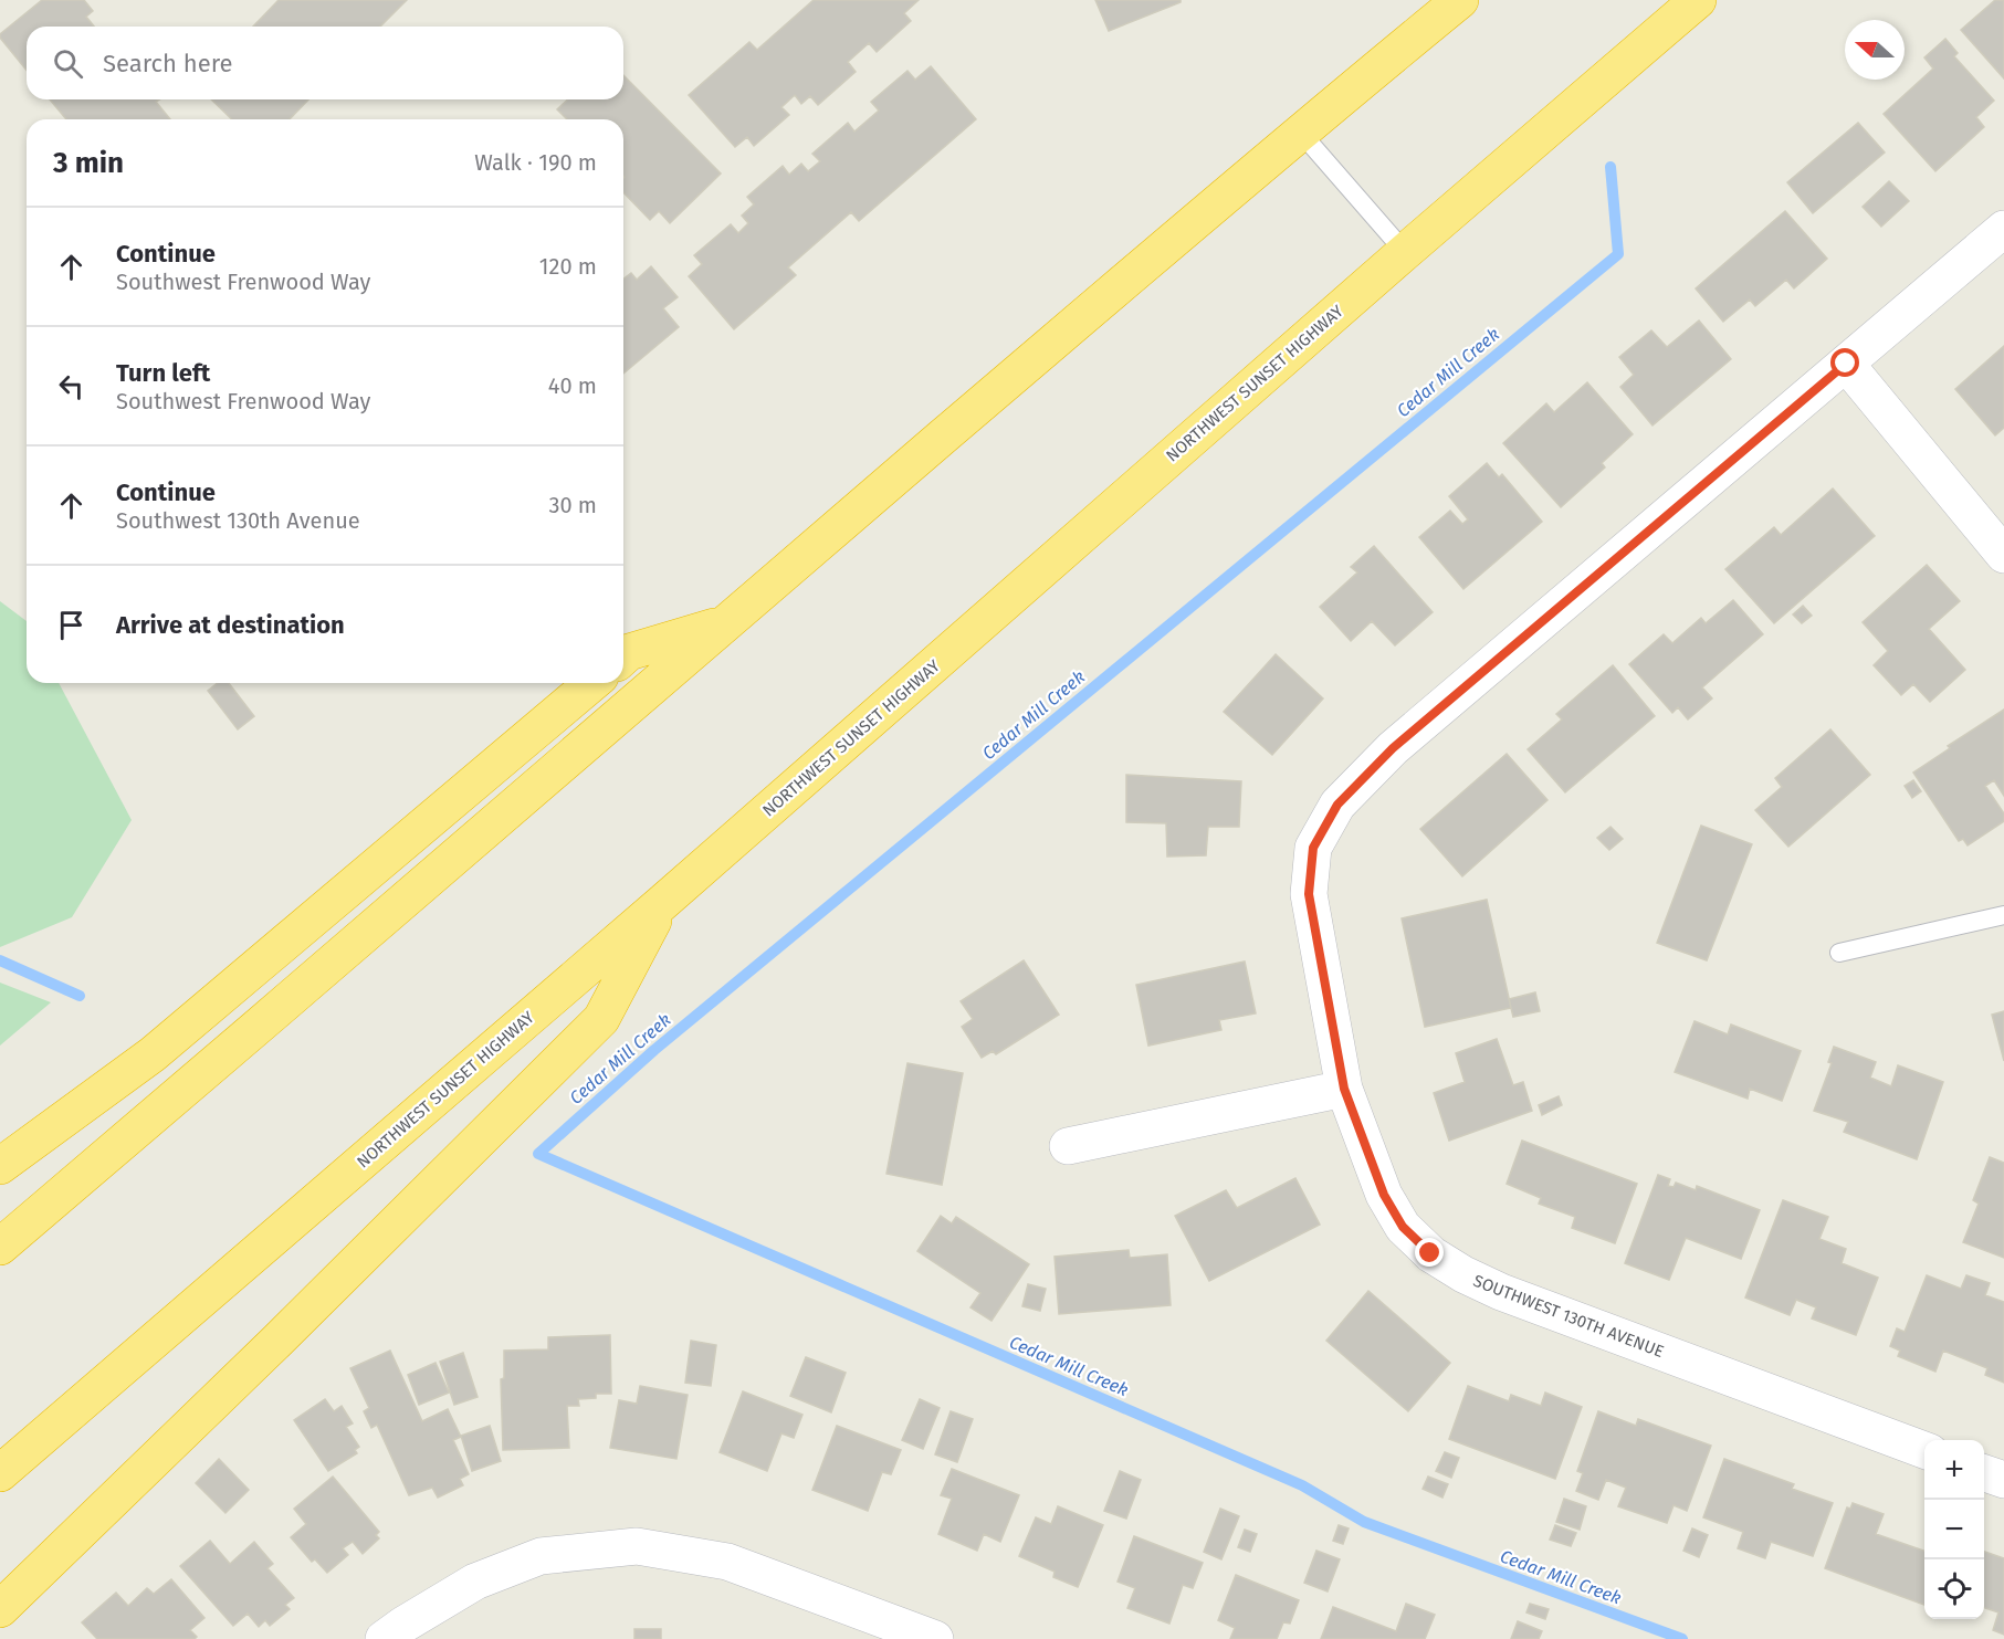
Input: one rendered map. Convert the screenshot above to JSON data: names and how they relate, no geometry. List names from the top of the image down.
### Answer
{
  "streets": {
    "highway": ["NORTHWEST SUNSET HIGHWAY"],
    "street": ["SOUTHWEST 130TH AVENUE"]
  },
  "water": ["Cedar Mill Creek"],
  "north": "left",
  "page": {
    "search": "Search here",
    "heading": ["3 min", "Walk · 190 m"],
    "list": [
      ["Continue", "Southwest Frenwood Way", "120 m"],
      ["Turn left", "Southwest Frenwood Way", "40 m"],
      ["Continue", "Southwest 130th Avenue", "30 m"],
      "Arrive at destination"
    ],
    "map_buttons": ["+", "−"]
  }
}
